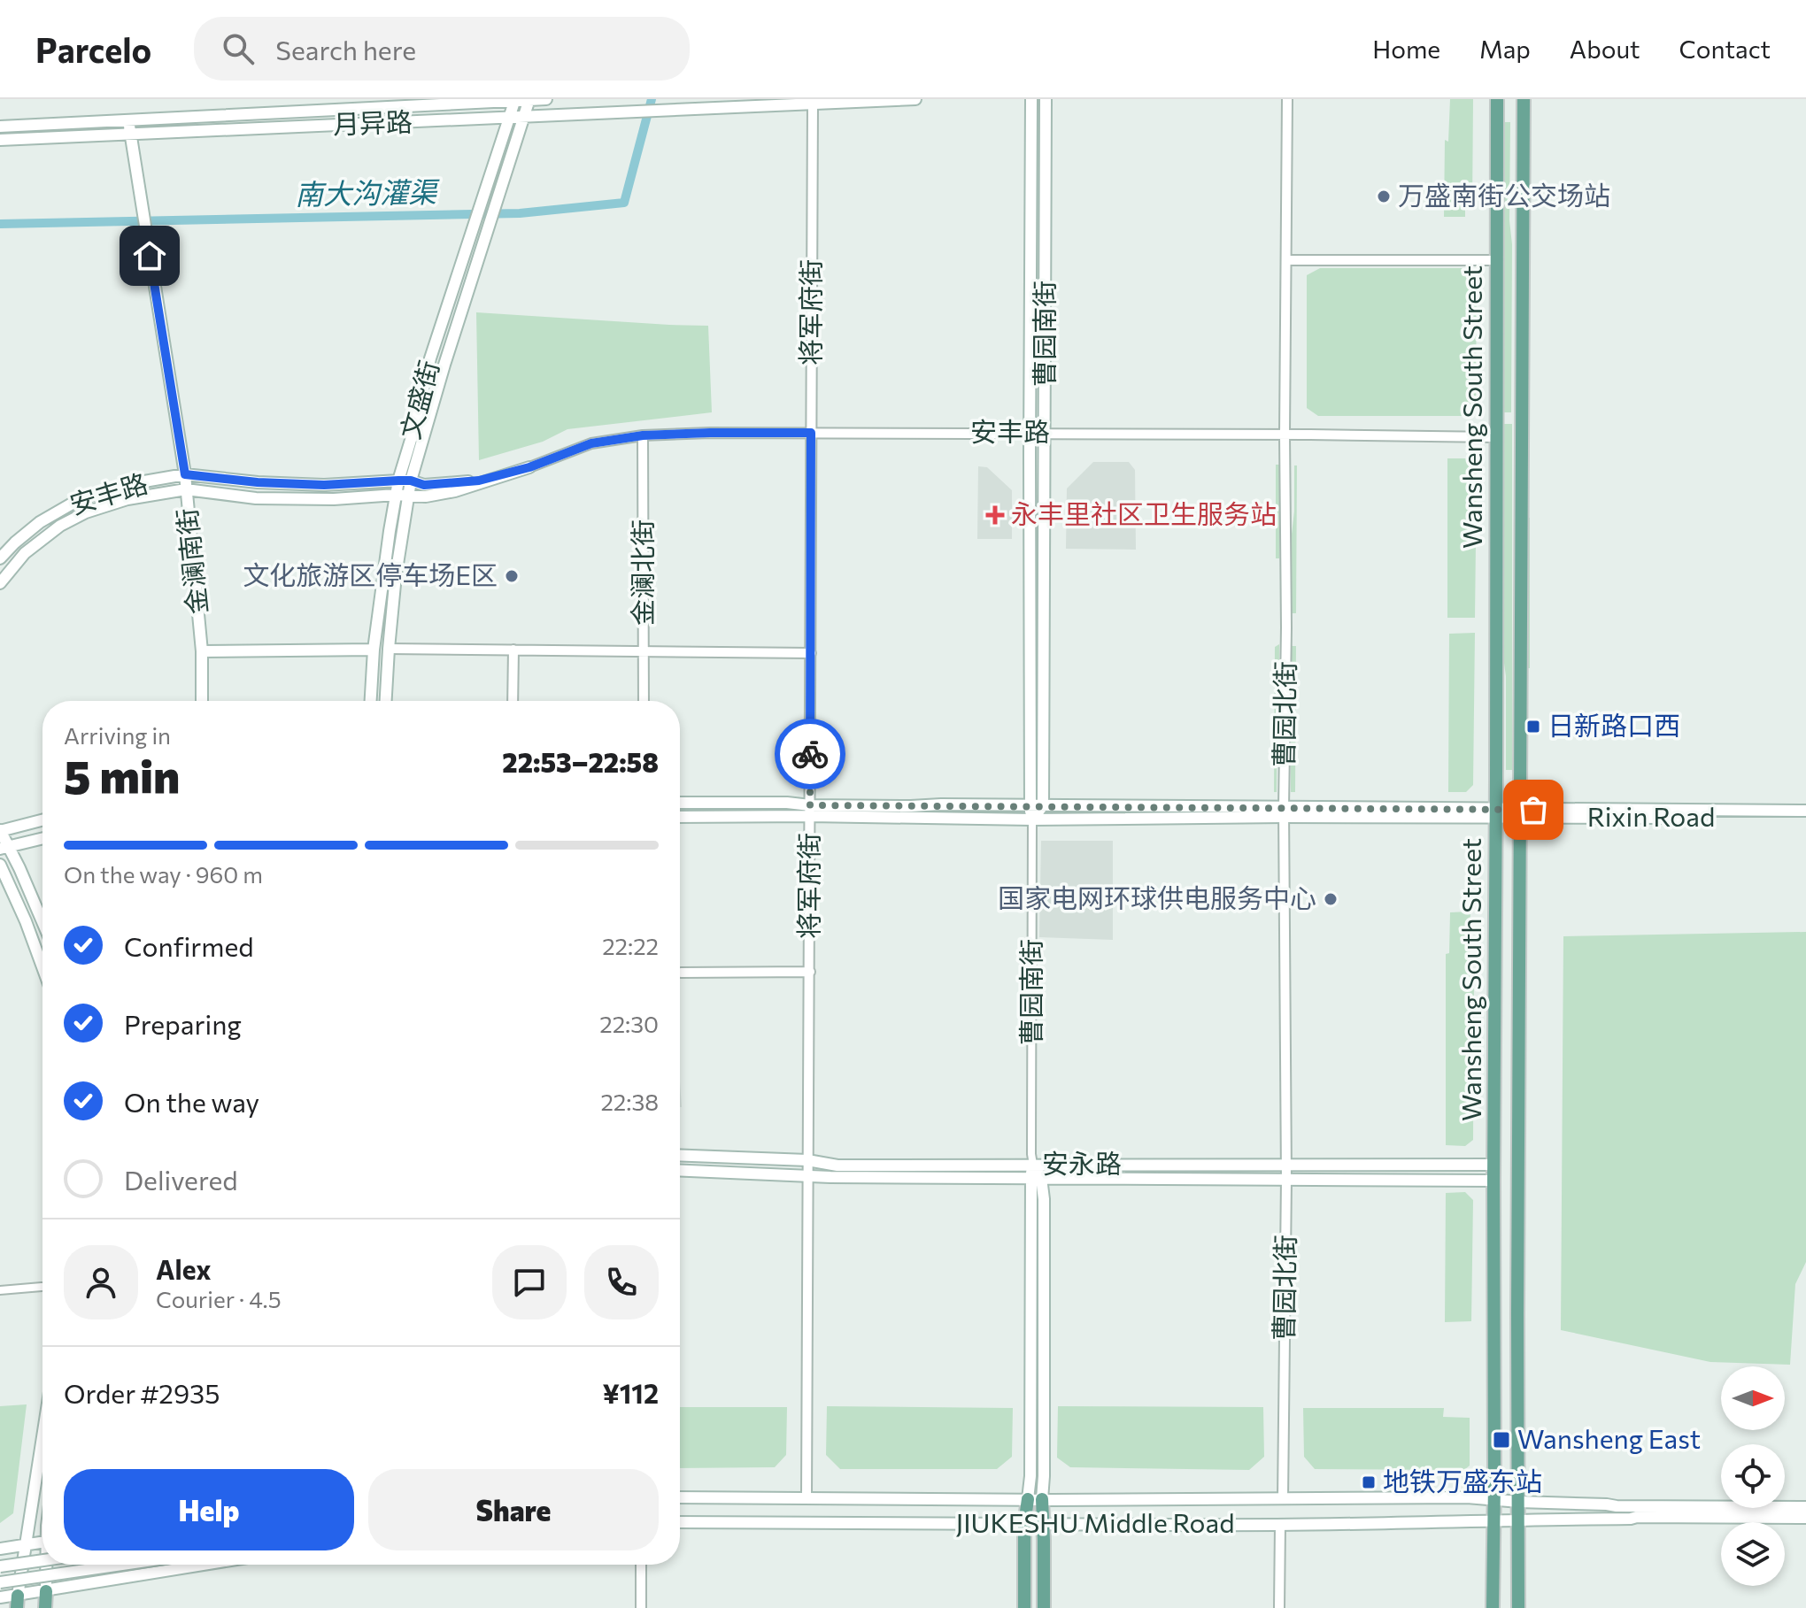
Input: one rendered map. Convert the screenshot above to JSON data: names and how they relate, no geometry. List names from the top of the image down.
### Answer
{
  "streets": {
    "main road": [
      "月异路",
      "曹园南街",
      "文盛街",
      "Wansheng South Street",
      "安丰路",
      "金澜南街",
      "Rixin Road",
      "安永路",
      "JIUKESHU Middle Road"
    ],
    "street": ["将军府街", "金澜北街", "曹园北街"]
  },
  "crossings": [
    ["月异路", "将军府街"],
    ["月异路", "文盛街"],
    ["月异路", "金澜南街"],
    ["将军府街", "安丰路"],
    ["将军府街", "安永路"],
    ["将军府街", "JIUKESHU Middle Road"],
    ["曹园南街", "安丰路"],
    ["曹园南街", "安永路"],
    ["曹园南街", "JIUKESHU Middle Road"],
    ["文盛街", "安丰路"],
    ["Wansheng South Street", "安丰路"],
    ["Wansheng South Street", "Rixin Road"],
    ["Wansheng South Street", "安永路"],
    ["Wansheng South Street", "JIUKESHU Middle Road"],
    ["安丰路", "金澜南街"],
    ["安丰路", "金澜北街"],
    ["安丰路", "曹园北街"],
    ["曹园北街", "Rixin Road"],
    ["曹园北街", "安永路"],
    ["曹园北街", "JIUKESHU Middle Road"]
  ],
  "water": ["南大沟灌渠"],
  "places": {
    "other": ["万盛南街公交场站", "文化旅游区停车场E区", "国家电网环球供电服务中心"],
    "health": ["永丰里社区卫生服务站"],
    "transit": ["日新路口西", "Wansheng East", "地铁万盛东站"]
  },
  "north": "right",
  "page": {
    "header": "Parcelo",
    "search": "Search here",
    "nav": [
      "Home",
      "Map",
      "About",
      "Contact"
    ],
    "heading": ["5 min", "Arriving in", "22:53–22:58"],
    "panel": [
      "Alex",
      "Courier · 4.5",
      "Order #2935",
      "¥112"
    ],
    "bar": "On the way · 960 m",
    "list": [
      ["Confirmed", "22:22"],
      ["Preparing", "22:30"],
      ["On the way", "22:38"],
      "Delivered"
    ],
    "buttons": ["Help", "Share"]
  }
}
